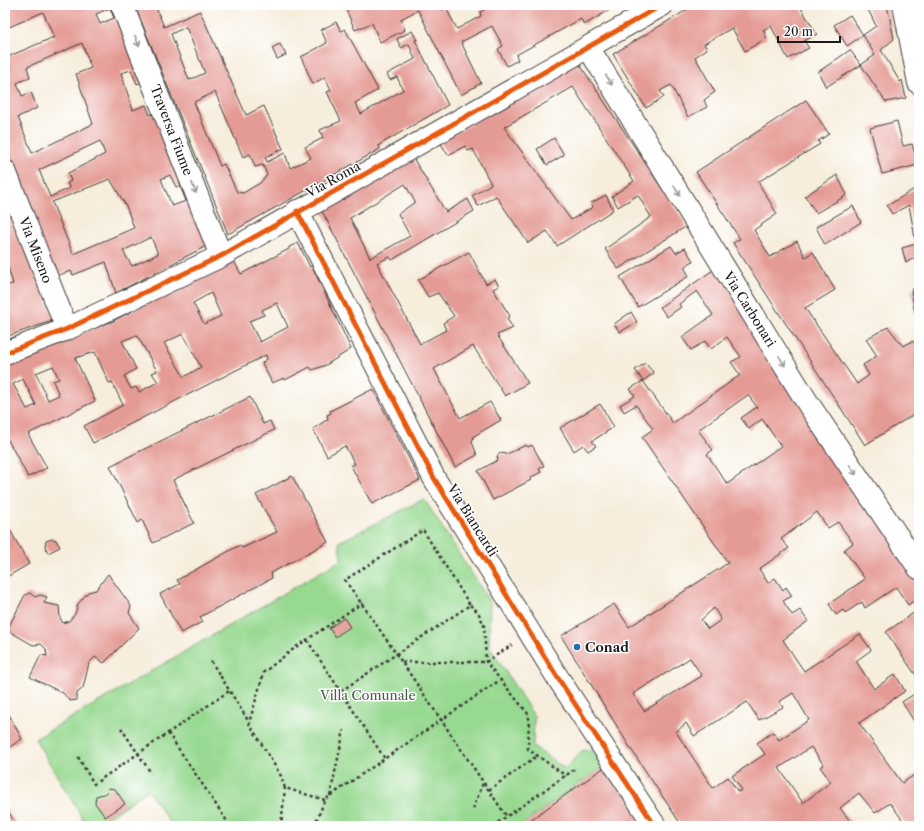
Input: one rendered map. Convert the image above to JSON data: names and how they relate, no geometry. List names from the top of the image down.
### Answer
{
  "streets": {
    "street": [
      "Traversa Fiume",
      "Via Roma",
      "Via Miseno",
      "Via Carbonari",
      "Via Biancardi"
    ]
  },
  "crossings": [
    ["Traversa Fiume", "Via Roma"],
    ["Via Roma", "Via Miseno"],
    ["Via Roma", "Via Carbonari"],
    ["Via Roma", "Via Biancardi"]
  ],
  "one_way": ["Traversa Fiume", "Via Carbonari"],
  "parks": ["Villa Comunale"],
  "places": ["Conad"],
  "scale_bar": "20 m"
}
